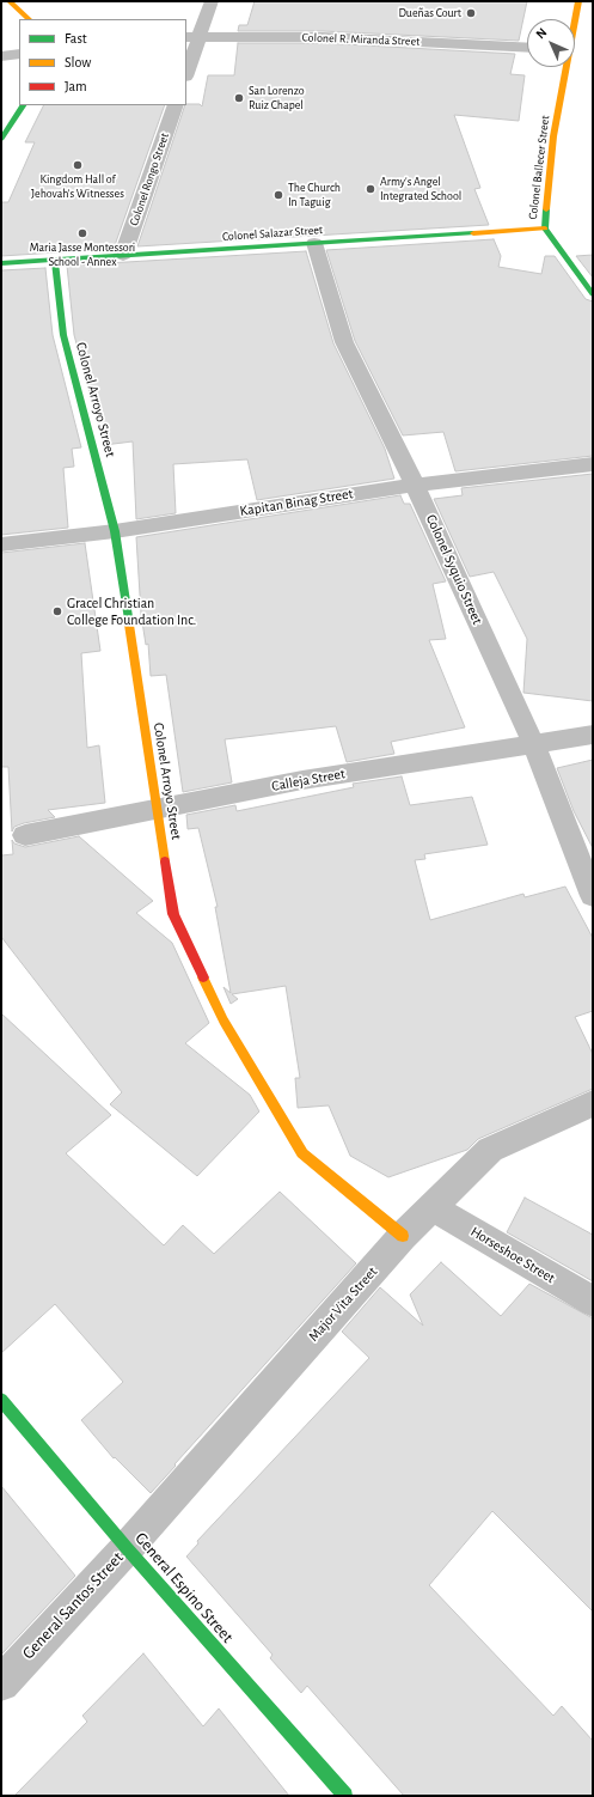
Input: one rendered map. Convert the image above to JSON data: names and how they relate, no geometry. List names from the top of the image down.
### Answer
{
  "streets": {
    "street": [
      "Colonel R. Miranda Street",
      "Colonel Ballecer Street",
      "Colonel Rongo Street",
      "Colonel Salazar Street",
      "Colonel Arroyo Street",
      "Kapitan Binag Street",
      "Colonel Syquio Street",
      "Calleja Street",
      "Horseshoe Street",
      "Major Vita Street",
      "General Espino Street",
      "General Santos Street"
    ]
  },
  "crossings": [
    ["Colonel Ballecer Street", "Colonel Salazar Street"],
    ["Colonel Rongo Street", "Colonel Salazar Street"],
    ["Colonel Salazar Street", "Colonel Arroyo Street"],
    ["Colonel Salazar Street", "Colonel Syquio Street"],
    ["Colonel Arroyo Street", "Kapitan Binag Street"],
    ["Colonel Arroyo Street", "Calleja Street"],
    ["Colonel Arroyo Street", "Major Vita Street"],
    ["Kapitan Binag Street", "Colonel Syquio Street"],
    ["Colonel Syquio Street", "Calleja Street"],
    ["Horseshoe Street", "Major Vita Street"],
    ["Major Vita Street", "General Espino Street"],
    ["Major Vita Street", "General Santos Street"],
    ["General Espino Street", "General Santos Street"]
  ],
  "places": [
    "Dueñas Court",
    "San Lorenzo Ruiz Chapel",
    "Kingdom Hall of Jehovah's Witnesses",
    "Army's Angel Integrated School",
    "The Church In Taguig",
    "Maria Jasse Montessori School - Annex",
    "Gracel Christian College Foundation Inc."
  ],
  "legend": ["Fast", "Slow", "Jam"],
  "north": "top left"
}
